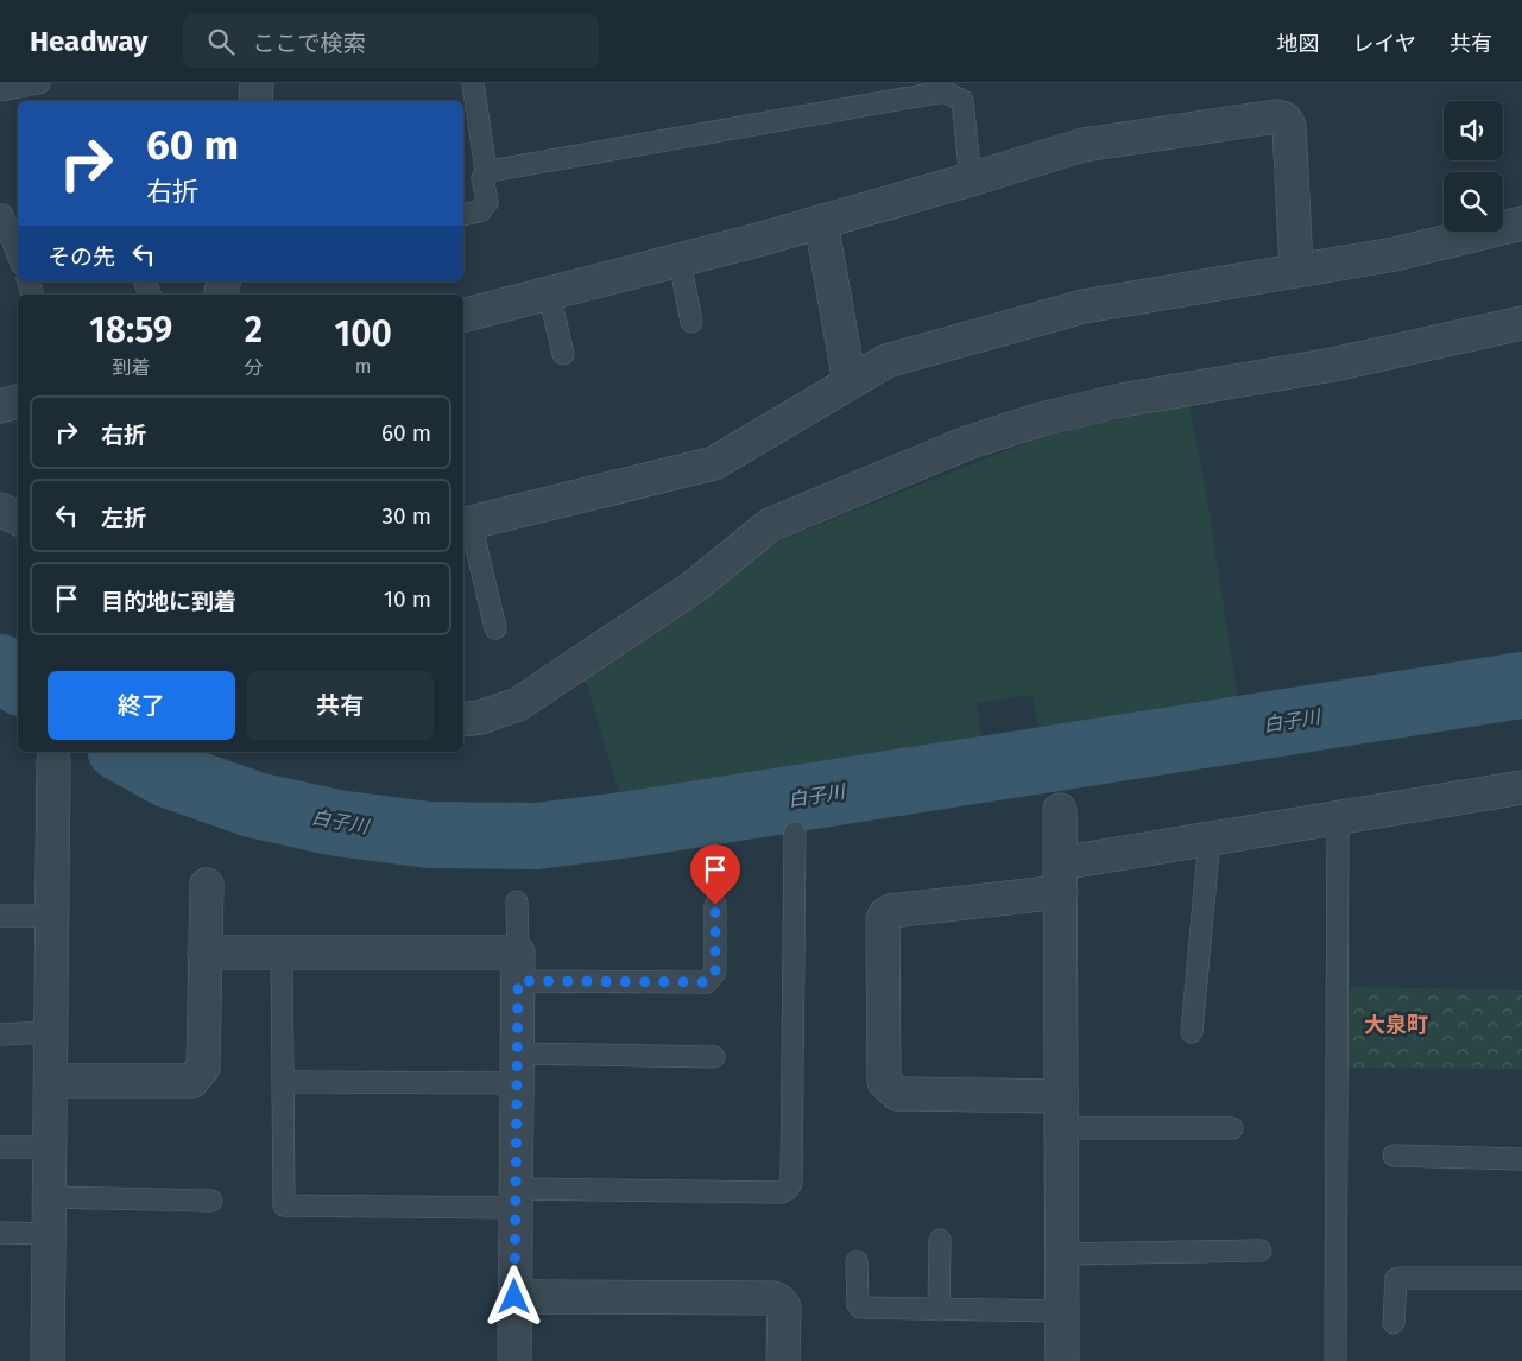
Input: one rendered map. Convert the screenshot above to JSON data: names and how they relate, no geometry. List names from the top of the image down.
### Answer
{
  "districts": ["大泉町"],
  "water": ["白子川"],
  "page": {
    "header": "Headway",
    "search": "ここで検索",
    "nav": ["地図", "レイヤ", "共有"],
    "turn": ["60 m", "右折"],
    "then": "その先",
    "eta": [
      "18:59",
      "到着",
      "2",
      "分",
      "100",
      "m"
    ],
    "list": [
      {
        "name": "右折",
        "value": "60 m"
      },
      {
        "name": "左折",
        "value": "30 m"
      },
      {
        "name": "目的地に到着",
        "value": "10 m"
      }
    ],
    "buttons": ["終了", "共有"]
  }
}
